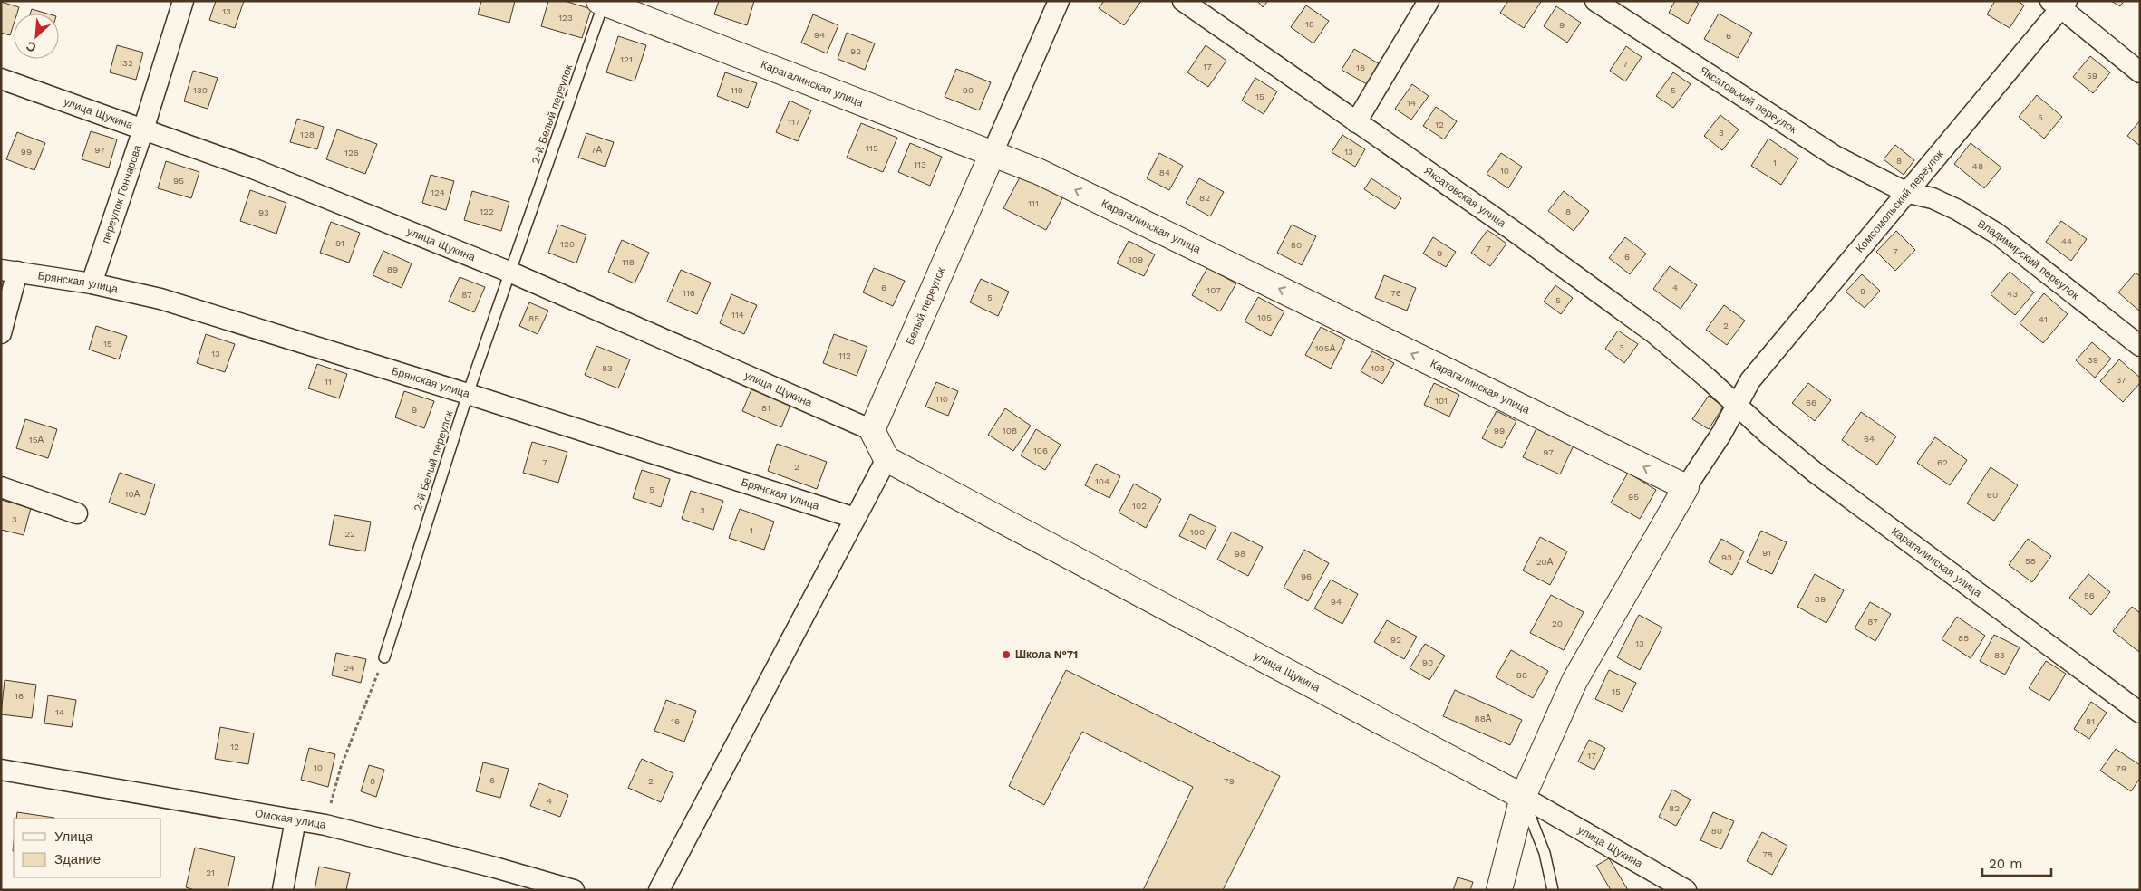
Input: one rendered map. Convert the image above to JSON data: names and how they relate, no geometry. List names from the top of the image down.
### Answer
{
  "streets": {
    "street": [
      "Карагалинская улица",
      "Яксатовский переулок",
      "улица Щукина",
      "переулок Гончарова",
      "Яксатовская улица",
      "Комсомольский переулок",
      "Владимирский переулок",
      "Брянская улица",
      "Белый переулок",
      "Омская улица"
    ],
    "lane": ["2-й Белый переулок"]
  },
  "crossings": [
    ["Карагалинская улица", "2-й Белый переулок"],
    ["Карагалинская улица", "Яксатовская улица"],
    ["Карагалинская улица", "Комсомольский переулок"],
    ["Карагалинская улица", "Белый переулок"],
    ["Яксатовский переулок", "Комсомольский переулок"],
    ["Яксатовский переулок", "Владимирский переулок"],
    ["улица Щукина", "2-й Белый переулок"],
    ["улица Щукина", "переулок Гончарова"],
    ["улица Щукина", "Белый переулок"],
    ["2-й Белый переулок", "Брянская улица"],
    ["переулок Гончарова", "Брянская улица"],
    ["Яксатовская улица", "Комсомольский переулок"],
    ["Комсомольский переулок", "Владимирский переулок"]
  ],
  "one_way": ["Карагалинская улица"],
  "places": ["Школа №71"],
  "house_numbers": [
    "13",
    "123",
    "18",
    "9",
    "94",
    "6",
    "92",
    "121",
    "132",
    "7",
    "17",
    "16",
    "59",
    "130",
    "119",
    "90",
    "5",
    "15",
    "14",
    "5",
    "117",
    "12",
    "3",
    "128",
    "115",
    "97",
    "7А",
    "99",
    "13",
    "126",
    "8",
    "1",
    "113",
    "48",
    "10",
    "84",
    "95",
    "124",
    "82",
    "111",
    "122",
    "8",
    "93",
    "44",
    "91",
    "120",
    "80",
    "7",
    "7",
    "9",
    "6",
    "109",
    "118",
    "89",
    "6",
    "4",
    "107",
    "9",
    "116",
    "76",
    "43",
    "87",
    "5",
    "5",
    "114",
    "105",
    "85",
    "41",
    "2",
    "15",
    "3",
    "105А",
    "13",
    "112",
    "39",
    "83",
    "103",
    "37",
    "11",
    "110",
    "101",
    "66",
    "81",
    "9",
    "108",
    "99",
    "64",
    "15А",
    "106",
    "97",
    "7",
    "62",
    "2",
    "104",
    "5",
    "10А",
    "60",
    "95",
    "102",
    "3",
    "3",
    "1",
    "100",
    "22",
    "91",
    "98",
    "93",
    "58",
    "20А",
    "96",
    "56",
    "89",
    "94",
    "87",
    "20",
    "85",
    "92",
    "13",
    "83",
    "90",
    "24",
    "88",
    "15",
    "16",
    "14",
    "88А",
    "16",
    "81",
    "12",
    "17",
    "10",
    "79",
    "6",
    "8",
    "2",
    "79",
    "4",
    "82",
    "80",
    "78",
    "21"
  ],
  "legend": ["Улица", "Здание"],
  "scale_bar": "20 m",
  "north": "bottom left"
}
